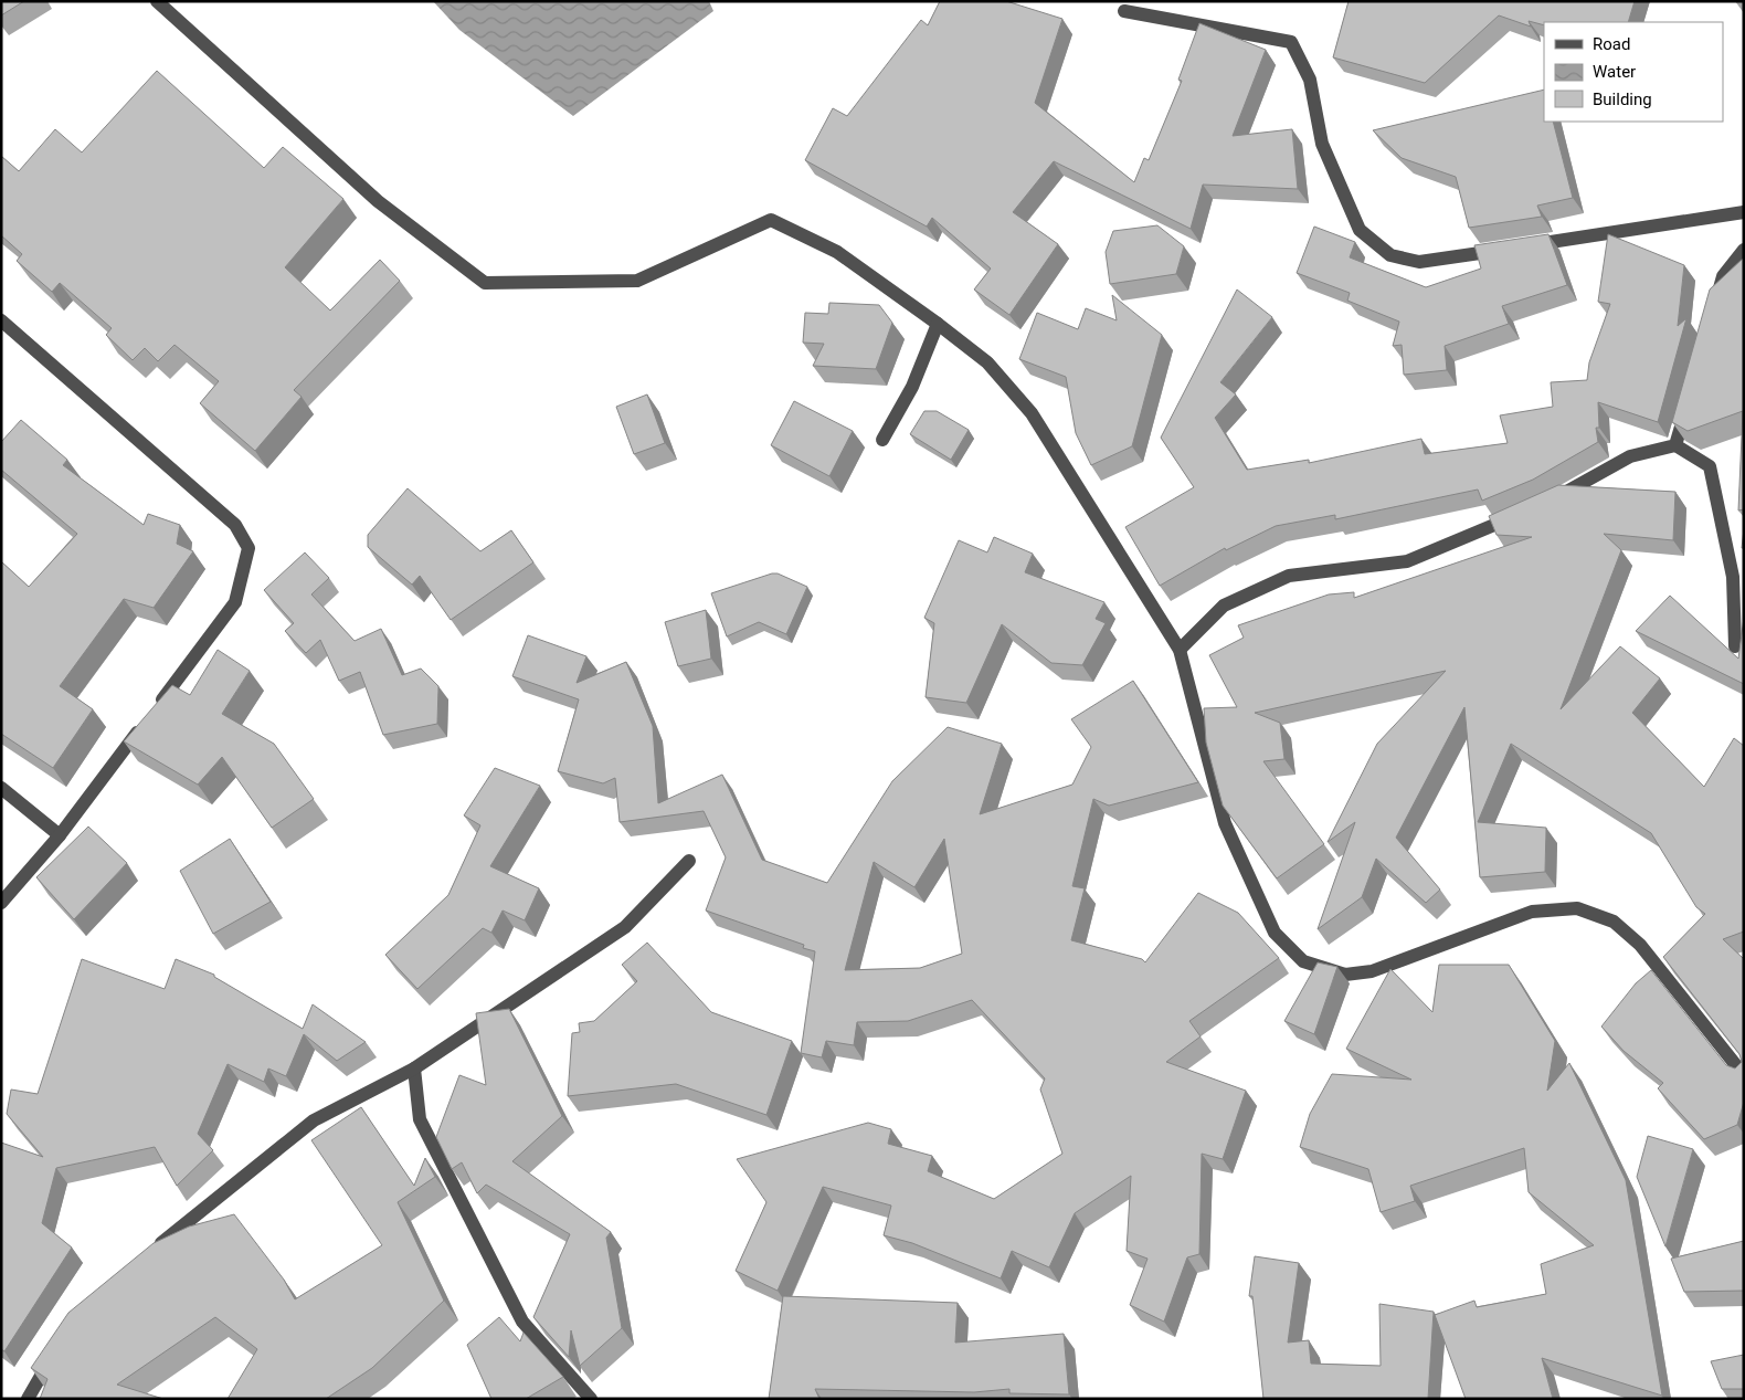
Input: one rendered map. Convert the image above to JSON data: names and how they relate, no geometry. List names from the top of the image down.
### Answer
{
  "legend": ["Road", "Water", "Building"]
}
